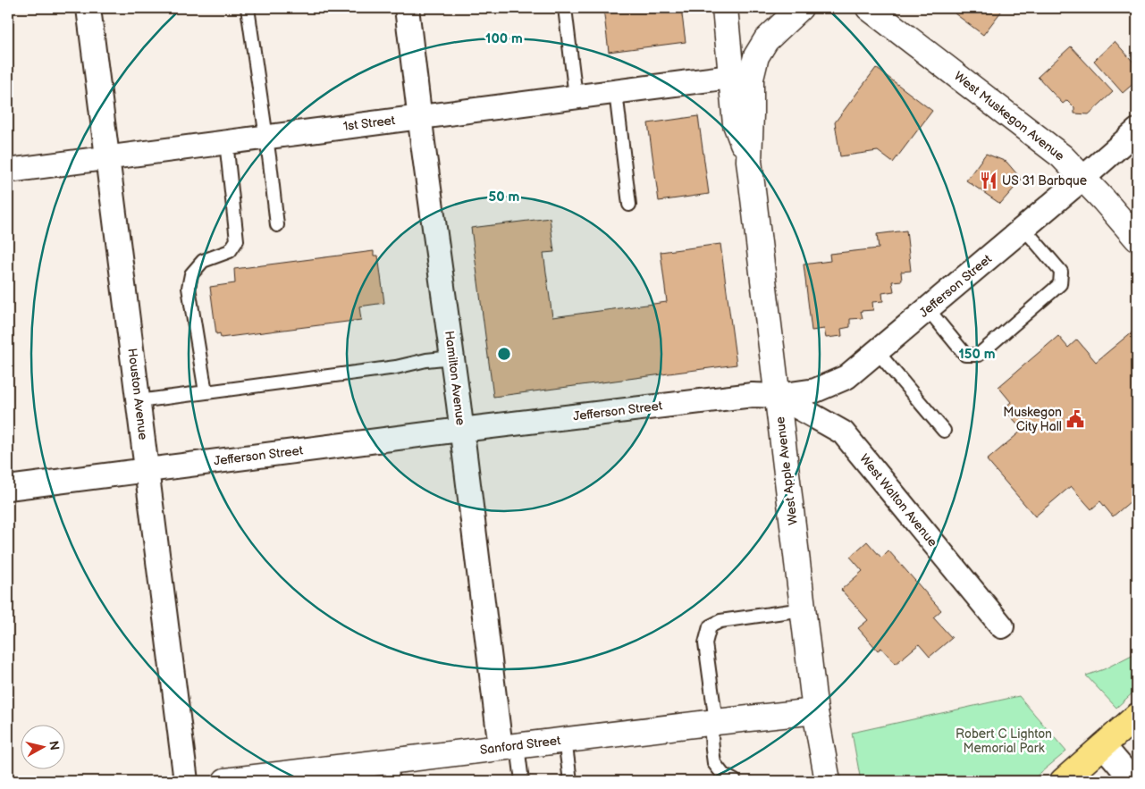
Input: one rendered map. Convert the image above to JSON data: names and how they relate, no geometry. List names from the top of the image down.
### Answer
{
  "streets": {
    "main road": ["West Muskegon Avenue", "West Apple Avenue", "Sanford Street"],
    "street": [
      "1st Street",
      "Jefferson Street",
      "Hamilton Avenue",
      "Houston Avenue",
      "West Walton Avenue"
    ]
  },
  "crossings": [
    ["West Muskegon Avenue", "Jefferson Street"],
    ["1st Street", "Hamilton Avenue"],
    ["1st Street", "Houston Avenue"],
    ["1st Street", "West Apple Avenue"],
    ["Jefferson Street", "Hamilton Avenue"],
    ["Jefferson Street", "Houston Avenue"],
    ["Jefferson Street", "West Apple Avenue"],
    ["Jefferson Street", "West Walton Avenue"],
    ["Hamilton Avenue", "Sanford Street"],
    ["West Apple Avenue", "West Walton Avenue"],
    ["West Apple Avenue", "Sanford Street"]
  ],
  "parks": ["Robert C Lighton Memorial Park"],
  "places": {
    "restaurant": ["US 31 Barbque"],
    "public building": ["Muskegon City Hall"]
  },
  "north": "right",
  "rings": ["100 m", "50 m", "150 m"]
}
